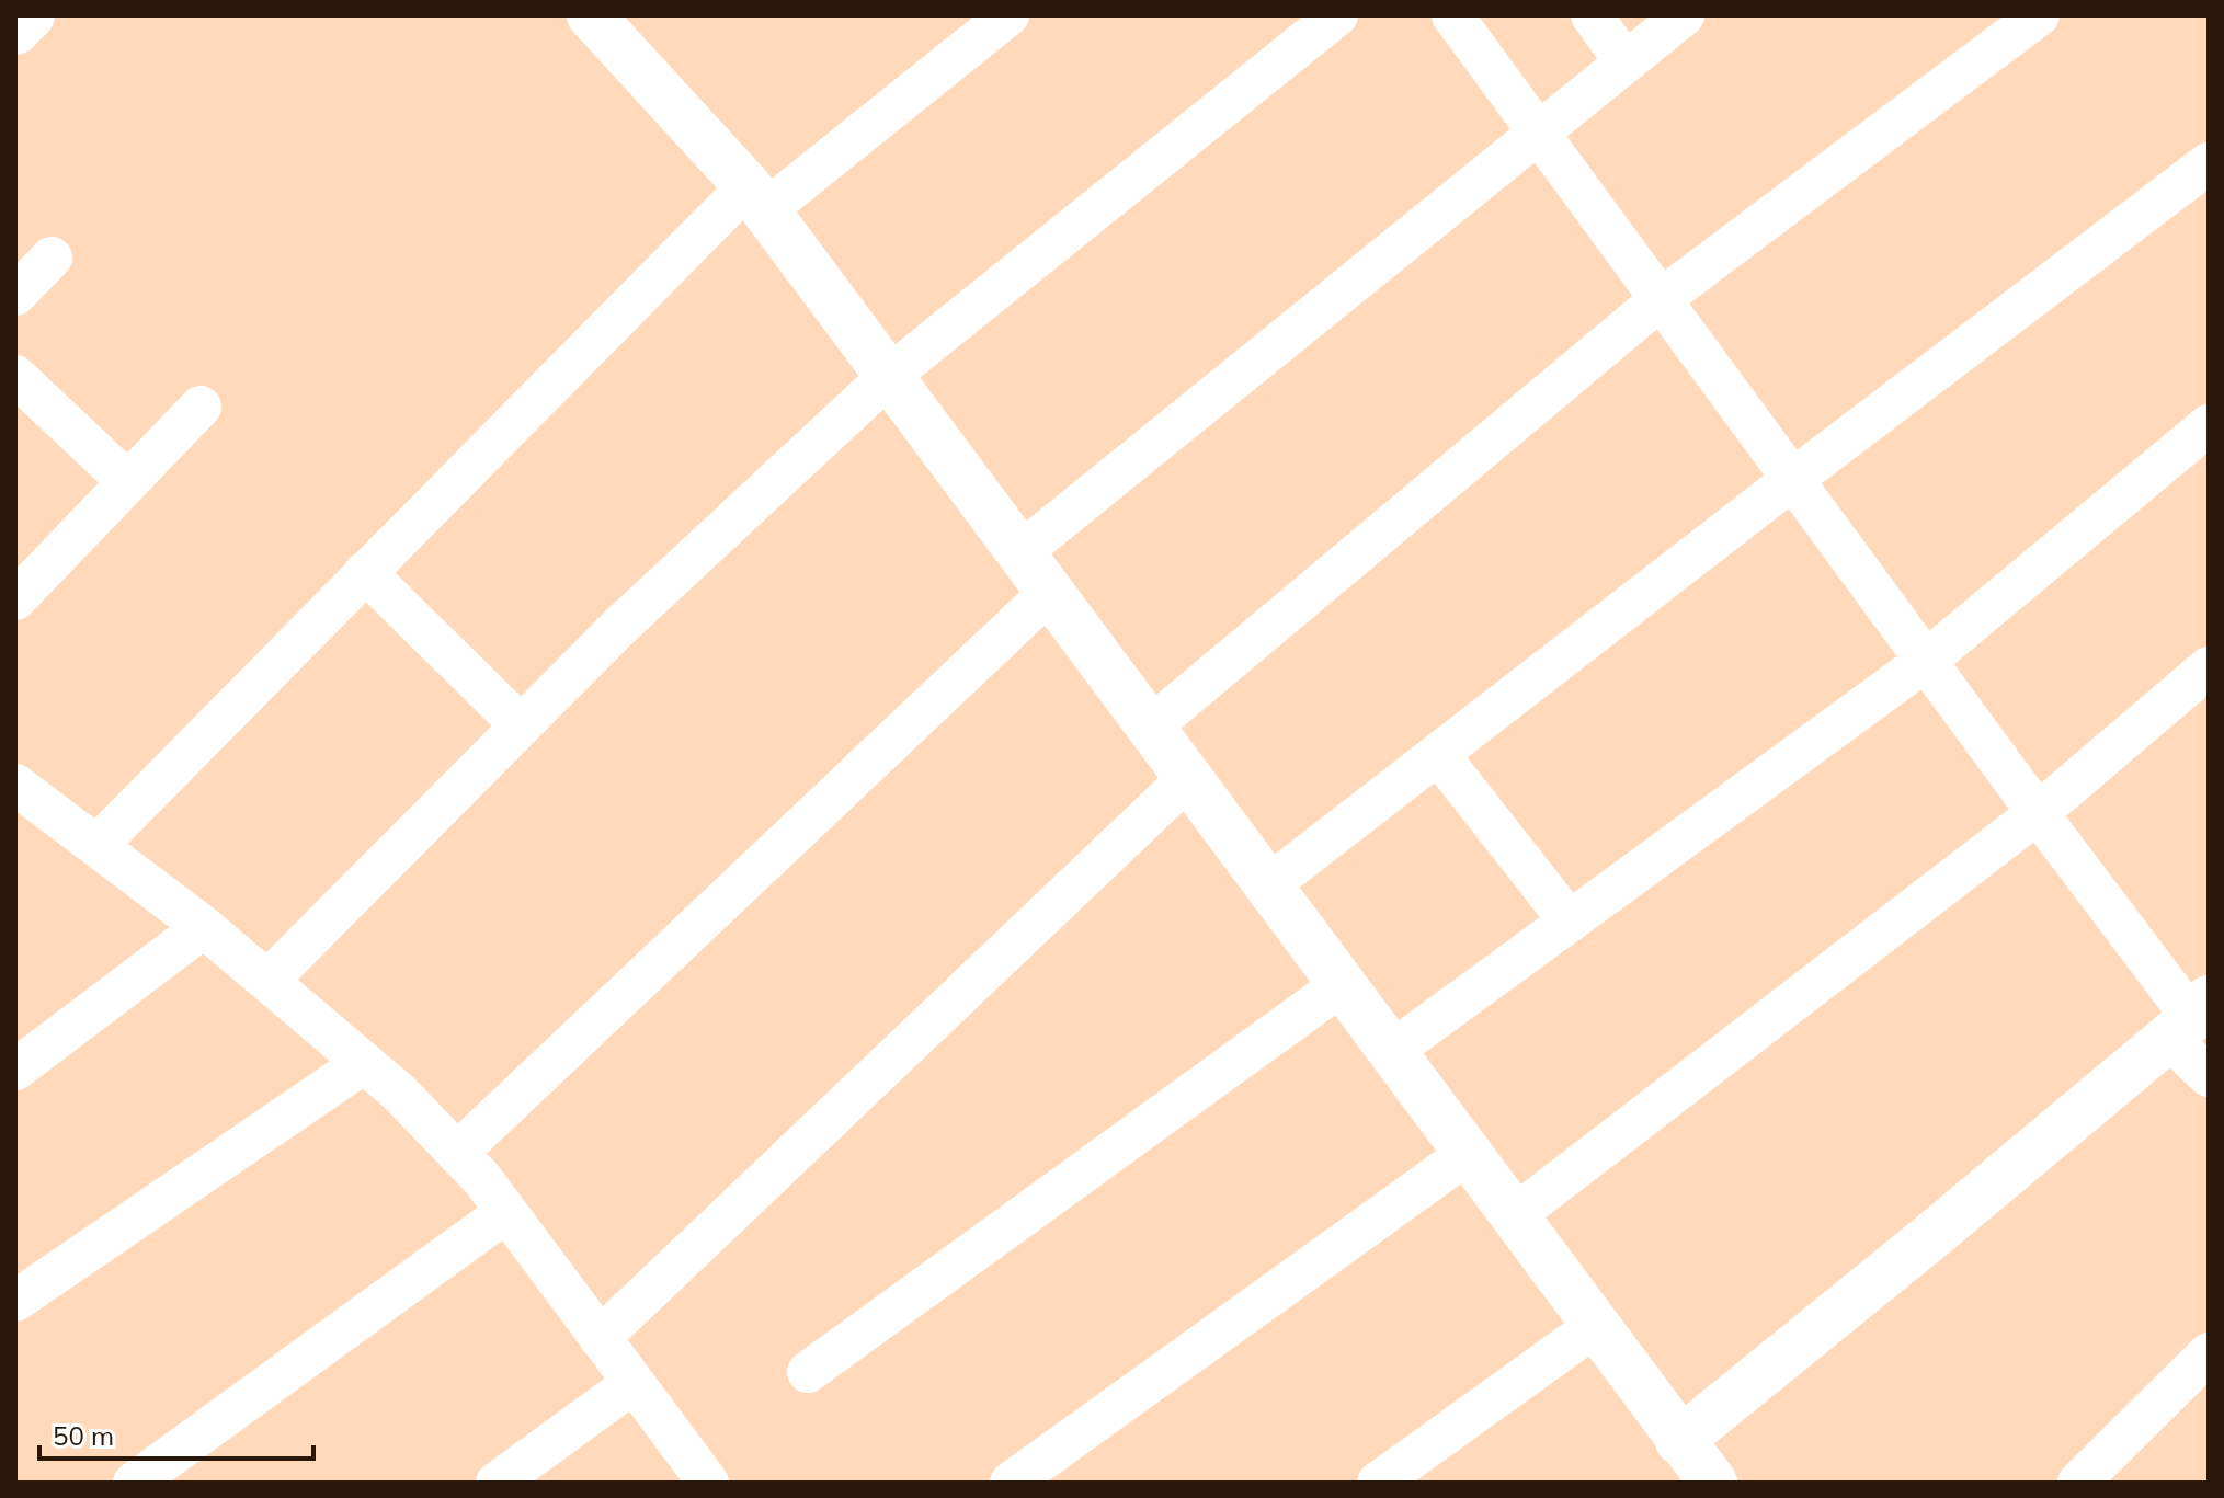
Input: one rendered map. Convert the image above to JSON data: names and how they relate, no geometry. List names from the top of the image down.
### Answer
{
  "scale_bar": "50 m"
}
